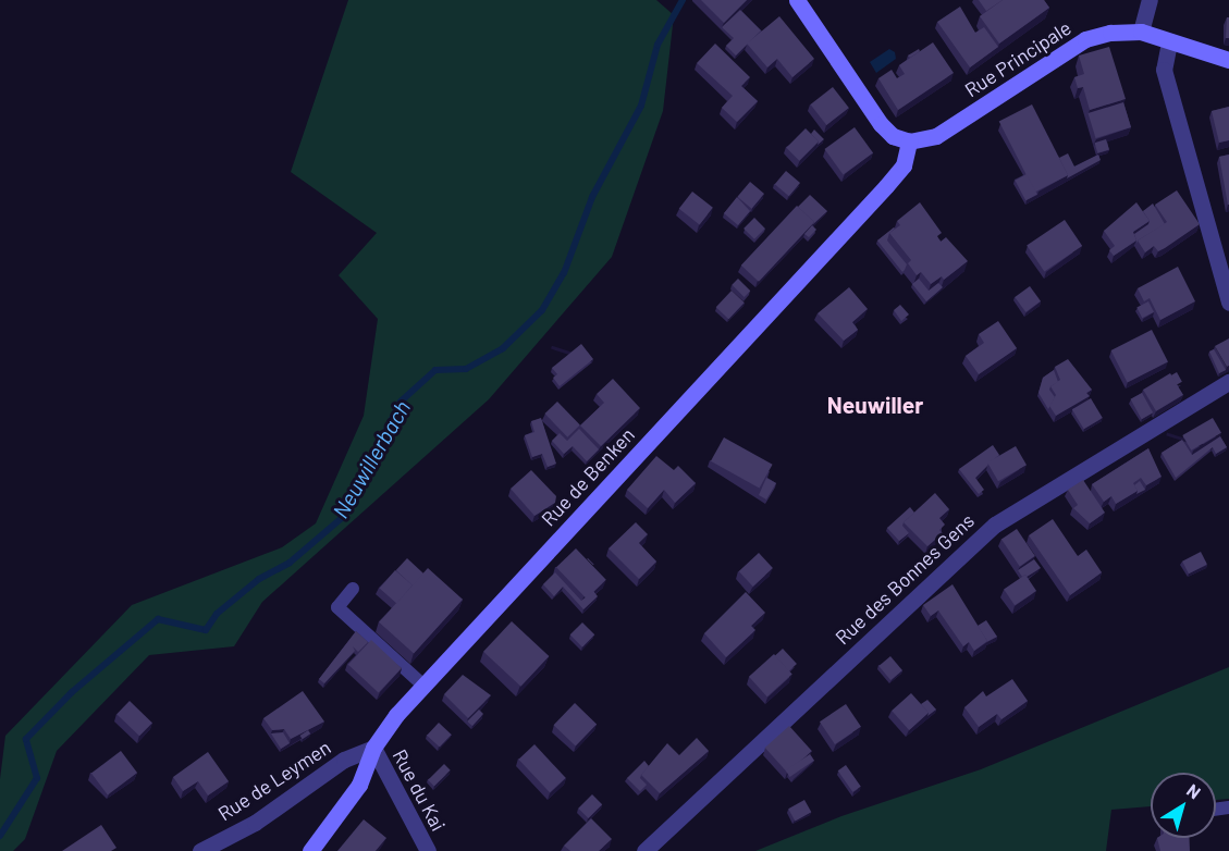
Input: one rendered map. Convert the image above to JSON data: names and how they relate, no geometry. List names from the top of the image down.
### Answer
{
  "streets": {
    "street": [
      "Rue Principale",
      "Rue de Benken",
      "Rue des Bonnes Gens",
      "Rue de Leymen",
      "Rue du Kai"
    ]
  },
  "crossings": [
    ["Rue Principale", "Rue de Benken"],
    ["Rue de Benken", "Rue de Leymen"],
    ["Rue de Benken", "Rue du Kai"],
    ["Rue de Leymen", "Rue du Kai"]
  ],
  "districts": ["Neuwiller"],
  "water": ["Neuwillerbach"],
  "north": "top right"
}
